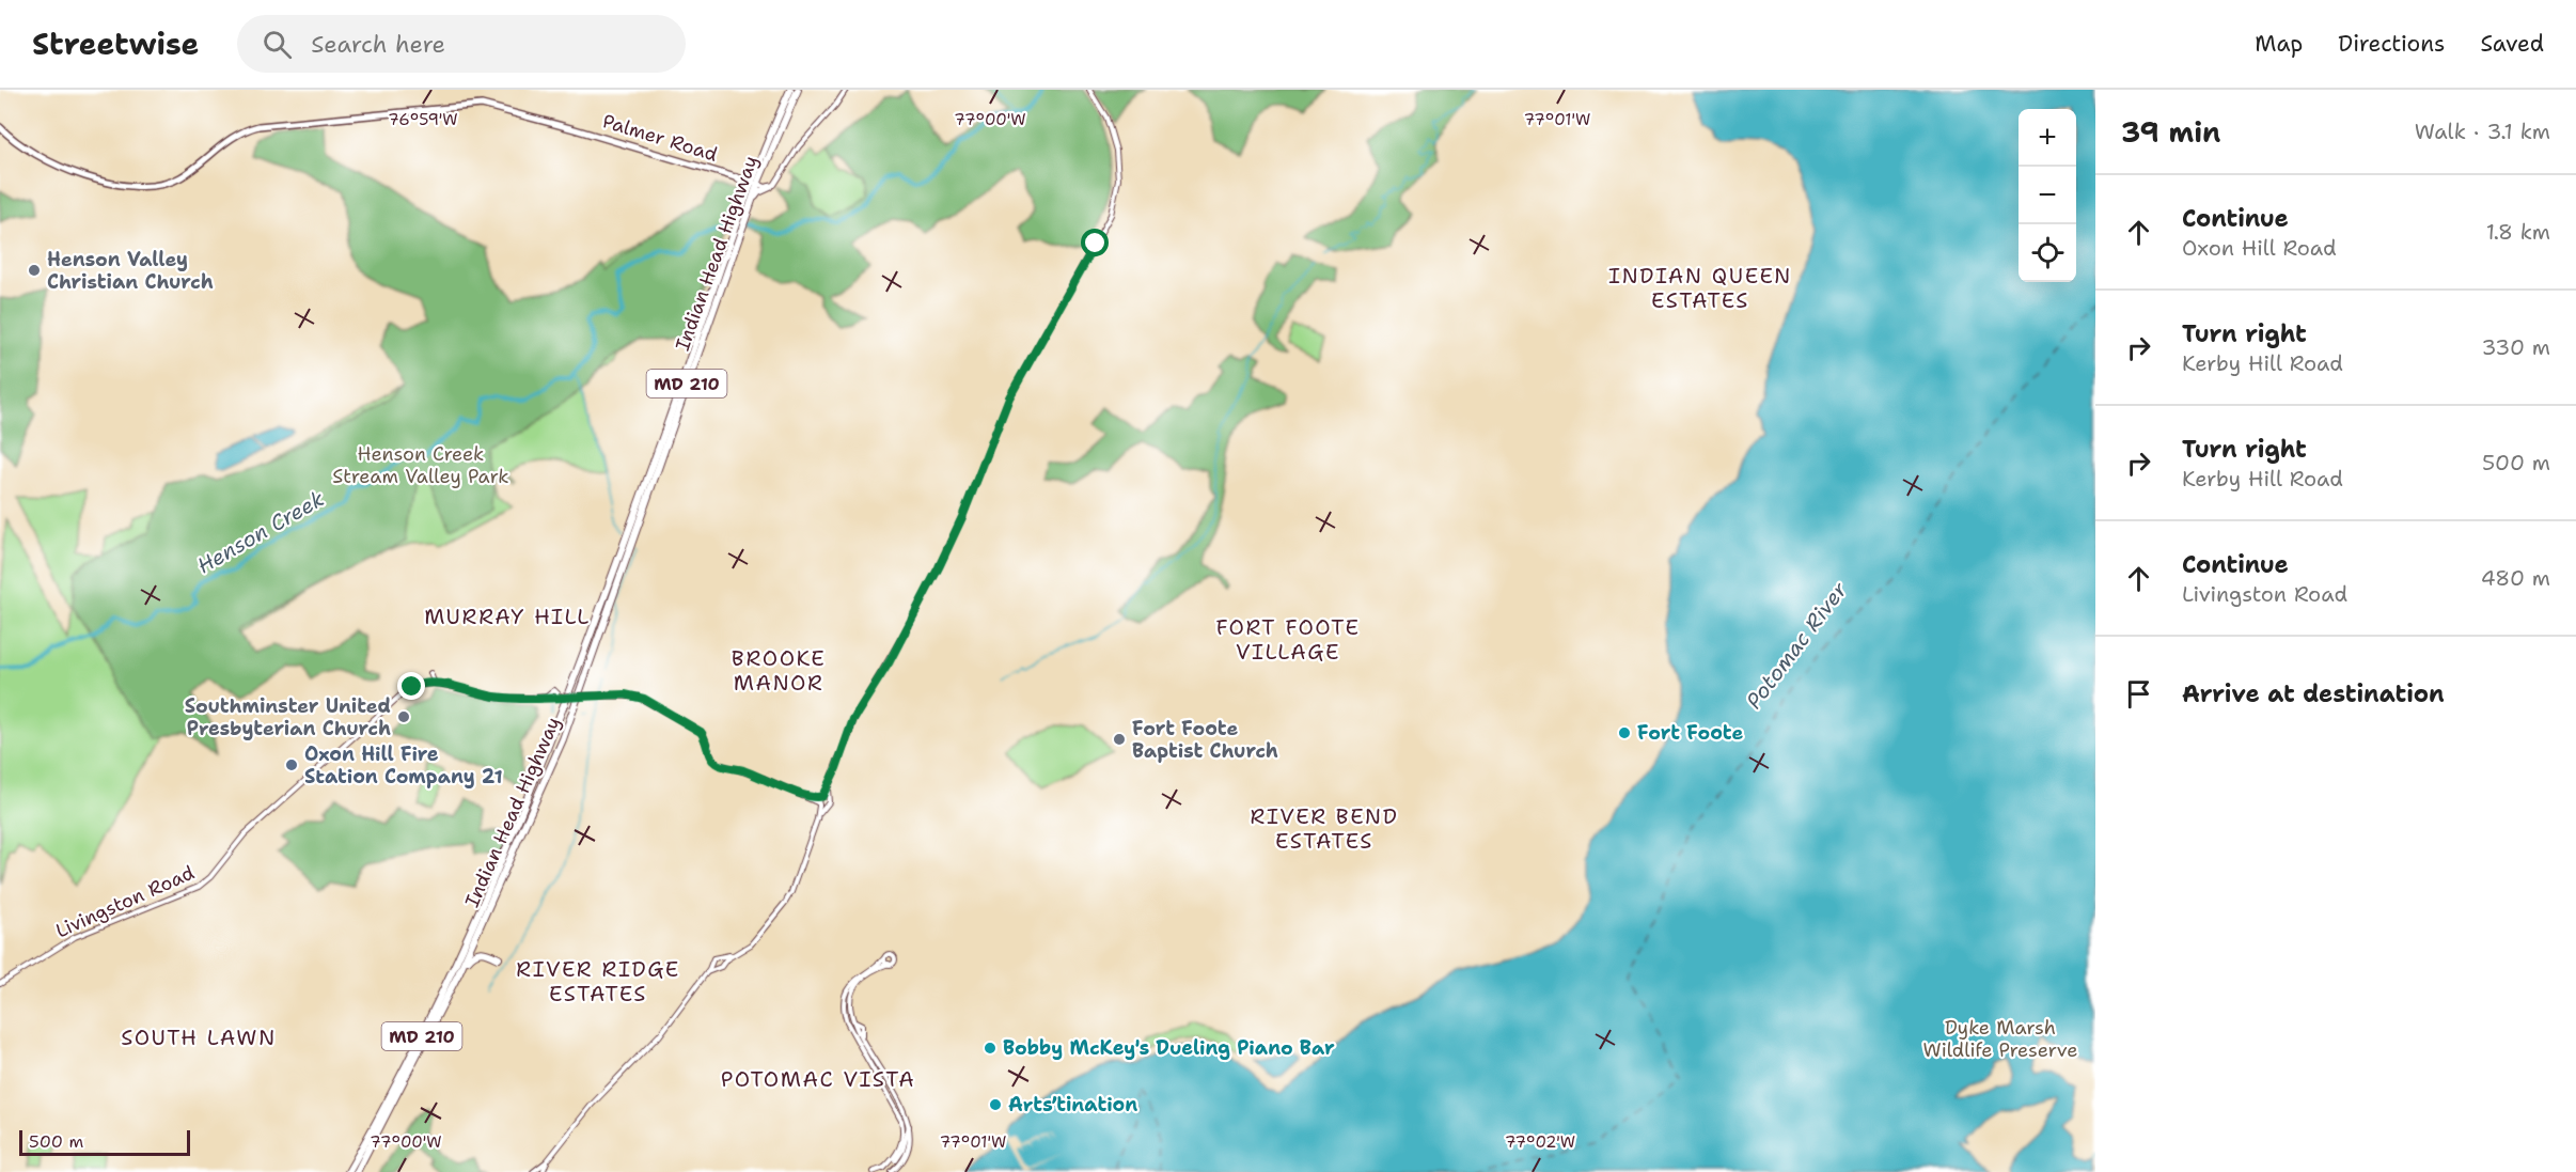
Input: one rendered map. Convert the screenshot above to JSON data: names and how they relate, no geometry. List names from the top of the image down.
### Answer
{
  "streets": {
    "highway": ["Indian Head Highway", "MD 210"],
    "main road": ["Palmer Road", "Livingston Road"]
  },
  "crossings": [
    ["Palmer Road", "Indian Head Highway"]
  ],
  "districts": [
    "INDIAN QUEEN ESTATES",
    "MURRAY HILL",
    "FORT FOOTE VILLAGE",
    "BROOKE MANOR",
    "RIVER BEND ESTATES",
    "RIVER RIDGE ESTATES",
    "SOUTH LAWN",
    "POTOMAC VISTA"
  ],
  "water": ["Henson Creek", "Potomac River"],
  "parks": ["Henson Creek Stream Valley Park", "Dyke Marsh Wildlife Preserve"],
  "places": [
    "Henson Valley Christian Church",
    "Southminster United Presbyterian Church",
    "Fort Foote",
    "Fort Foote Baptist Church",
    "Oxon Hill Fire Station Company 21",
    "Bobby McKey's Dueling Piano Bar",
    "Arts’tination"
  ],
  "scale_bar": "500 m",
  "page": {
    "header": "Streetwise",
    "search": "Search here",
    "nav": ["Map", "Directions", "Saved"],
    "heading": ["39 min", "Walk · 3.1 km"],
    "map_buttons": ["+", "−"],
    "list": [
      ["Continue", "Oxon Hill Road", "1.8 km"],
      ["Turn right", "Kerby Hill Road", "330 m"],
      ["Turn right", "Kerby Hill Road", "500 m"],
      ["Continue", "Livingston Road", "480 m"],
      "Arrive at destination"
    ],
    "scale": "500 m"
  },
  "coordinates": [
    "76°59'W",
    "77°00'W",
    "77°01'W",
    "77°02'W"
  ]
}
